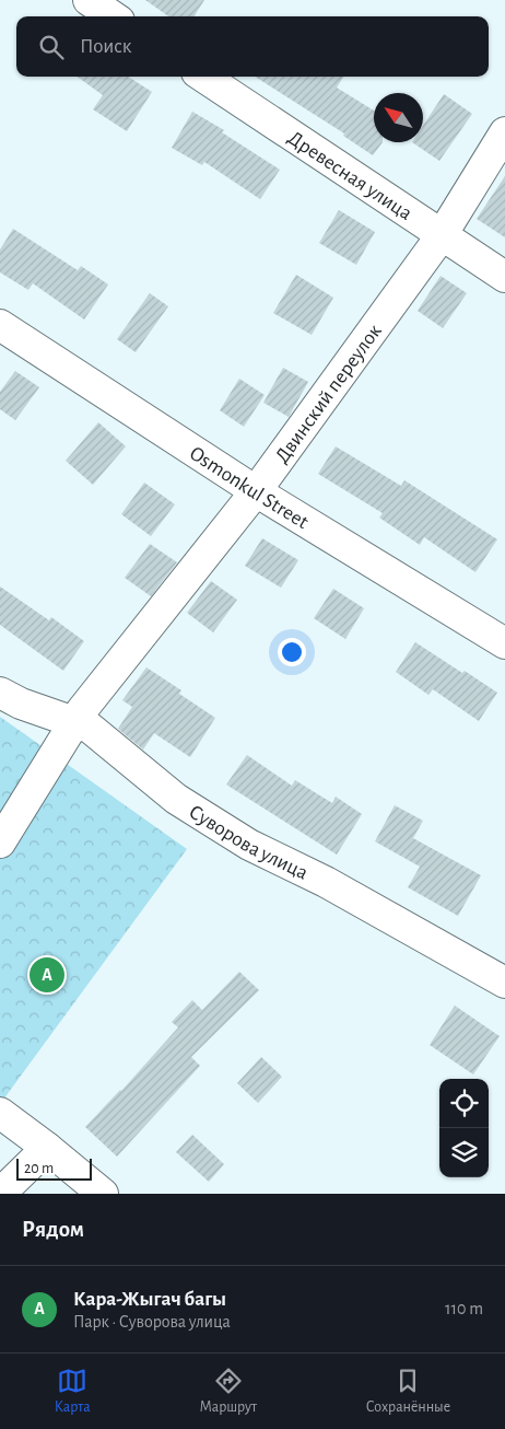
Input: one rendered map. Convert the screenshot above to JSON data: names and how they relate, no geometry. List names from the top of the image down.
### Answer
{
  "streets": {
    "street": [
      "Древесная улица",
      "Двинский переулок",
      "Osmonkul Street",
      "Суворова улица"
    ]
  },
  "crossings": [
    ["Древесная улица", "Двинский переулок"],
    ["Двинский переулок", "Osmonkul Street"],
    ["Двинский переулок", "Суворова улица"]
  ],
  "scale_bar": "20 m",
  "north": "top left",
  "page": {
    "search": "Поиск",
    "pins": "A",
    "scale": "20 m",
    "heading": "Рядом",
    "list": [
      {
        "mark": "A",
        "name": "Кара-Жыгач багы",
        "note": "Парк · Суворова улица",
        "value": "110 m"
      }
    ],
    "nav": ["Карта", "Маршрут", "Сохранённые"]
  }
}
